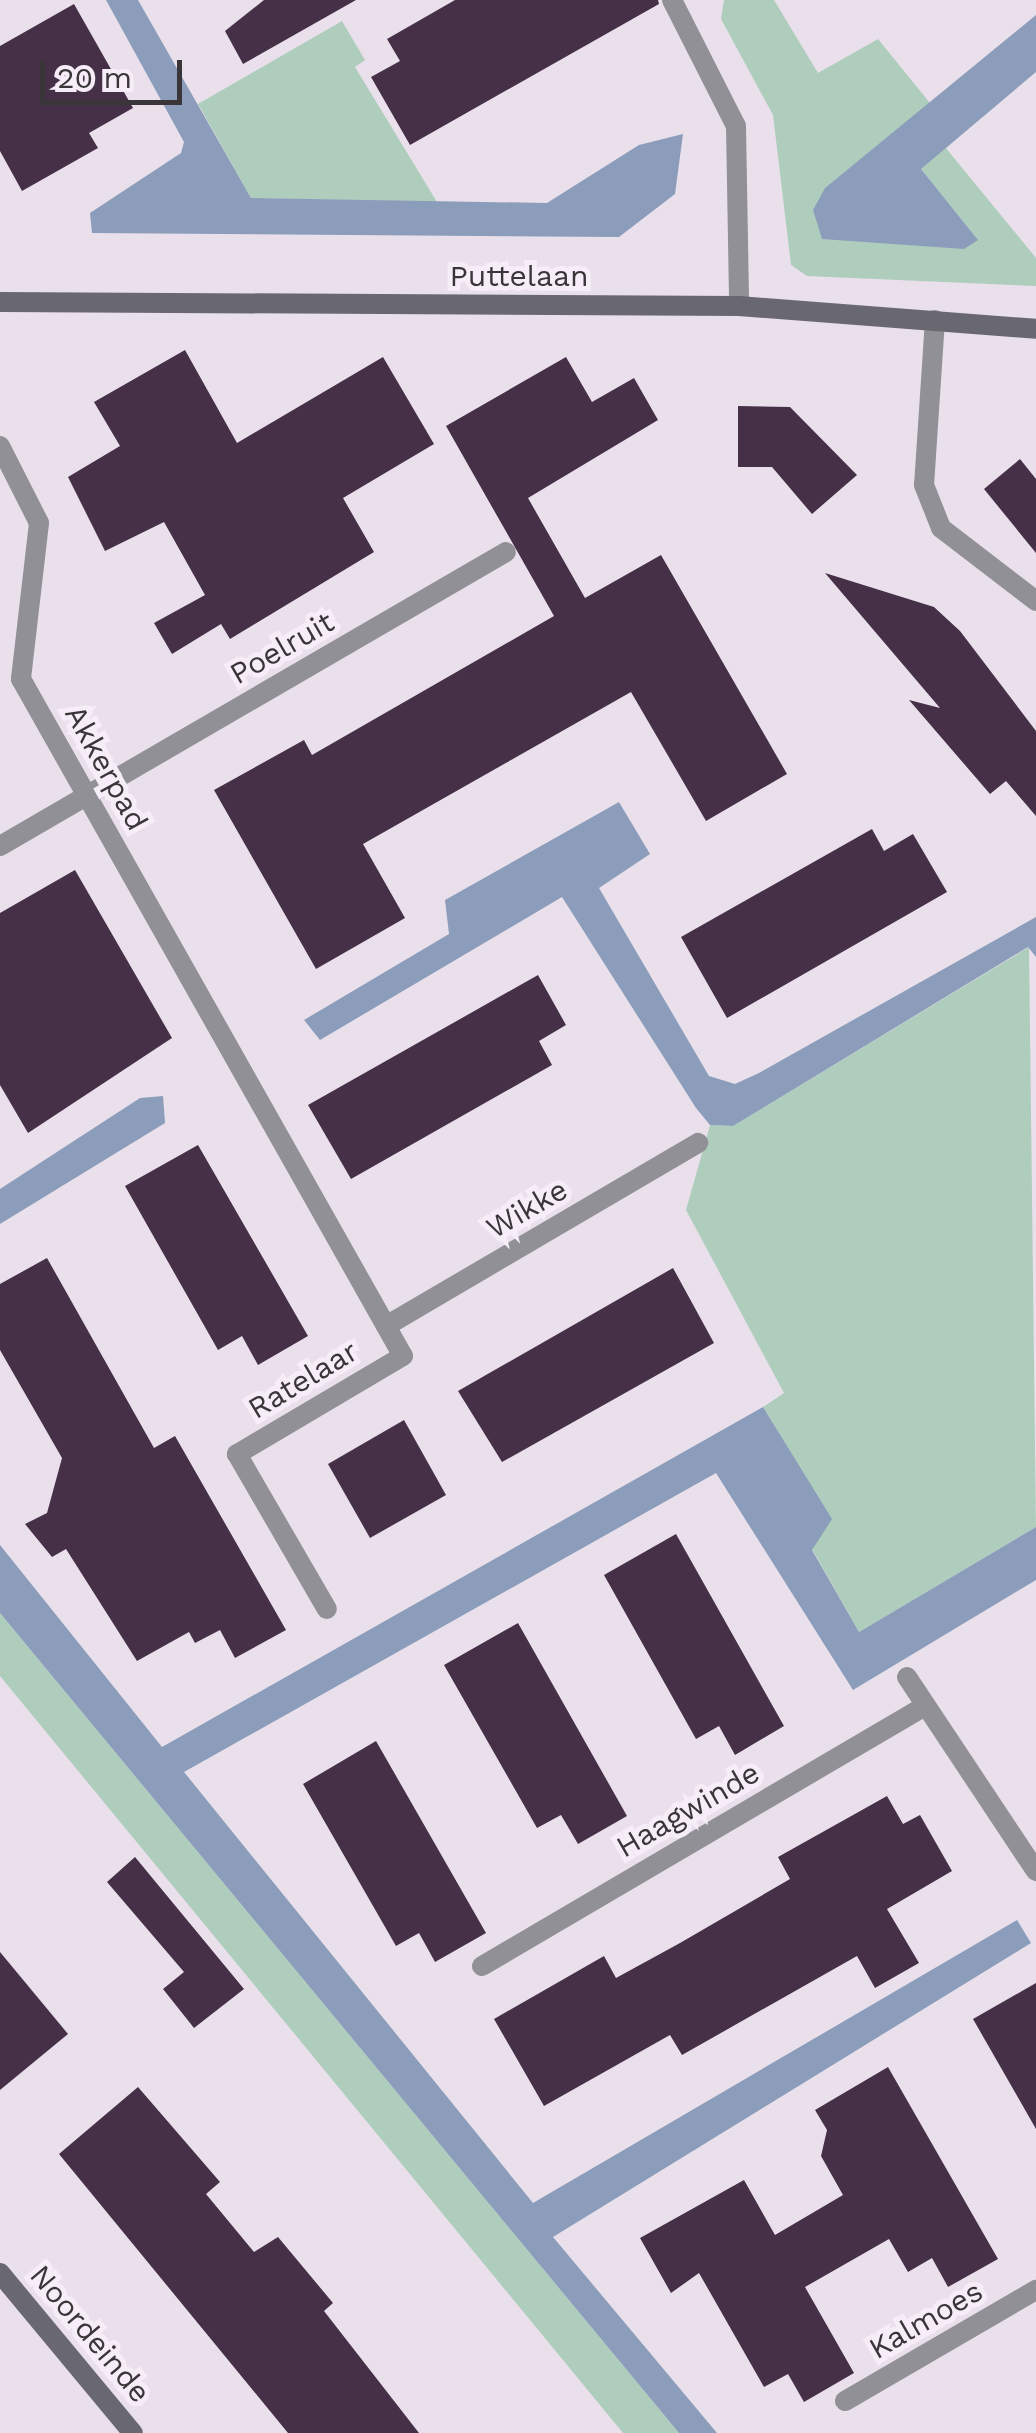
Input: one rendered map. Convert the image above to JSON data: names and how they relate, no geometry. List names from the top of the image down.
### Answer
{
  "streets": {
    "street": [
      "Puttelaan",
      "Poelruit",
      "Akkerpad",
      "Wikke",
      "Ratelaar",
      "Haagwinde",
      "Kalmoes",
      "Noordeinde"
    ]
  },
  "crossings": [
    ["Poelruit", "Akkerpad"],
    ["Akkerpad", "Ratelaar"],
    ["Wikke", "Ratelaar"]
  ],
  "scale_bar": "20 m"
}
